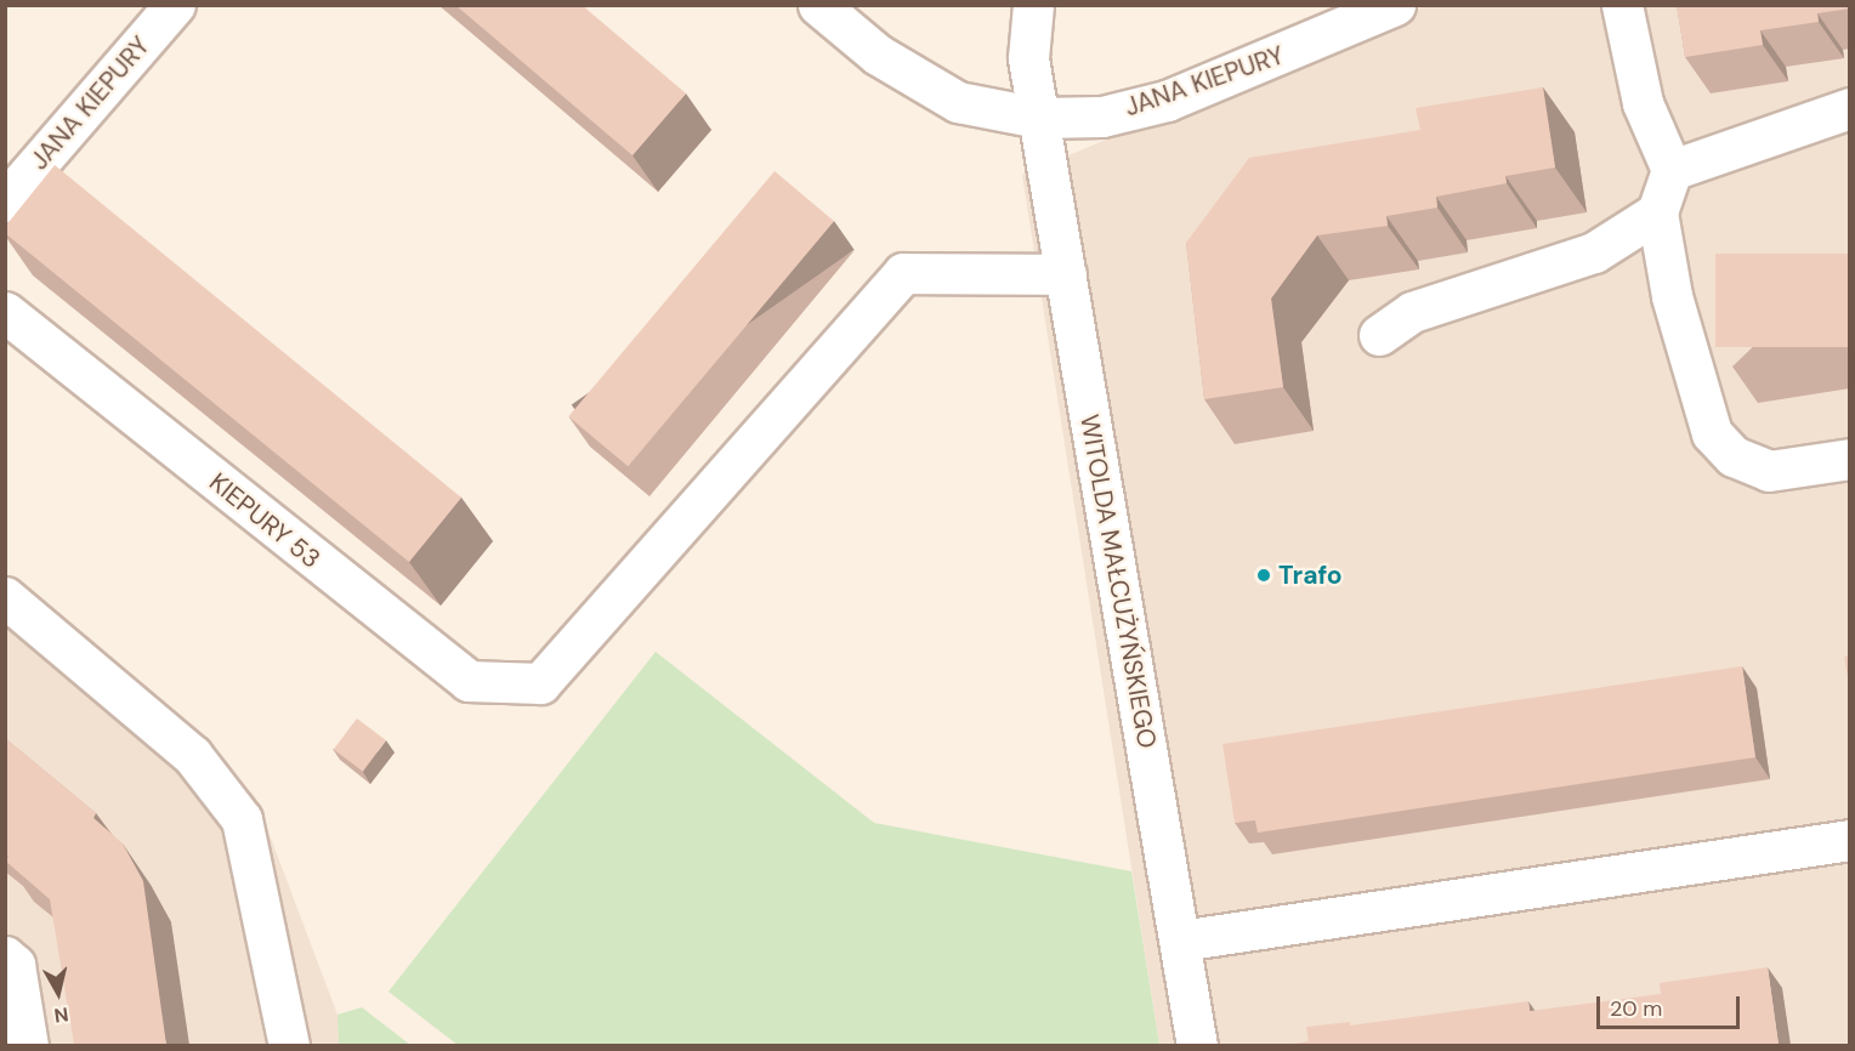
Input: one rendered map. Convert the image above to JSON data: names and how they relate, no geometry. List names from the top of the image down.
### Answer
{
  "streets": {
    "street": ["JANA KIEPURY", "KIEPURY 53", "WITOLDA MAŁCUŻYŃSKIEGO"]
  },
  "crossings": [
    ["JANA KIEPURY", "WITOLDA MAŁCUŻYŃSKIEGO"],
    ["KIEPURY 53", "WITOLDA MAŁCUŻYŃSKIEGO"]
  ],
  "places": ["Trafo"],
  "scale_bar": "20 m",
  "north": "bottom"
}
